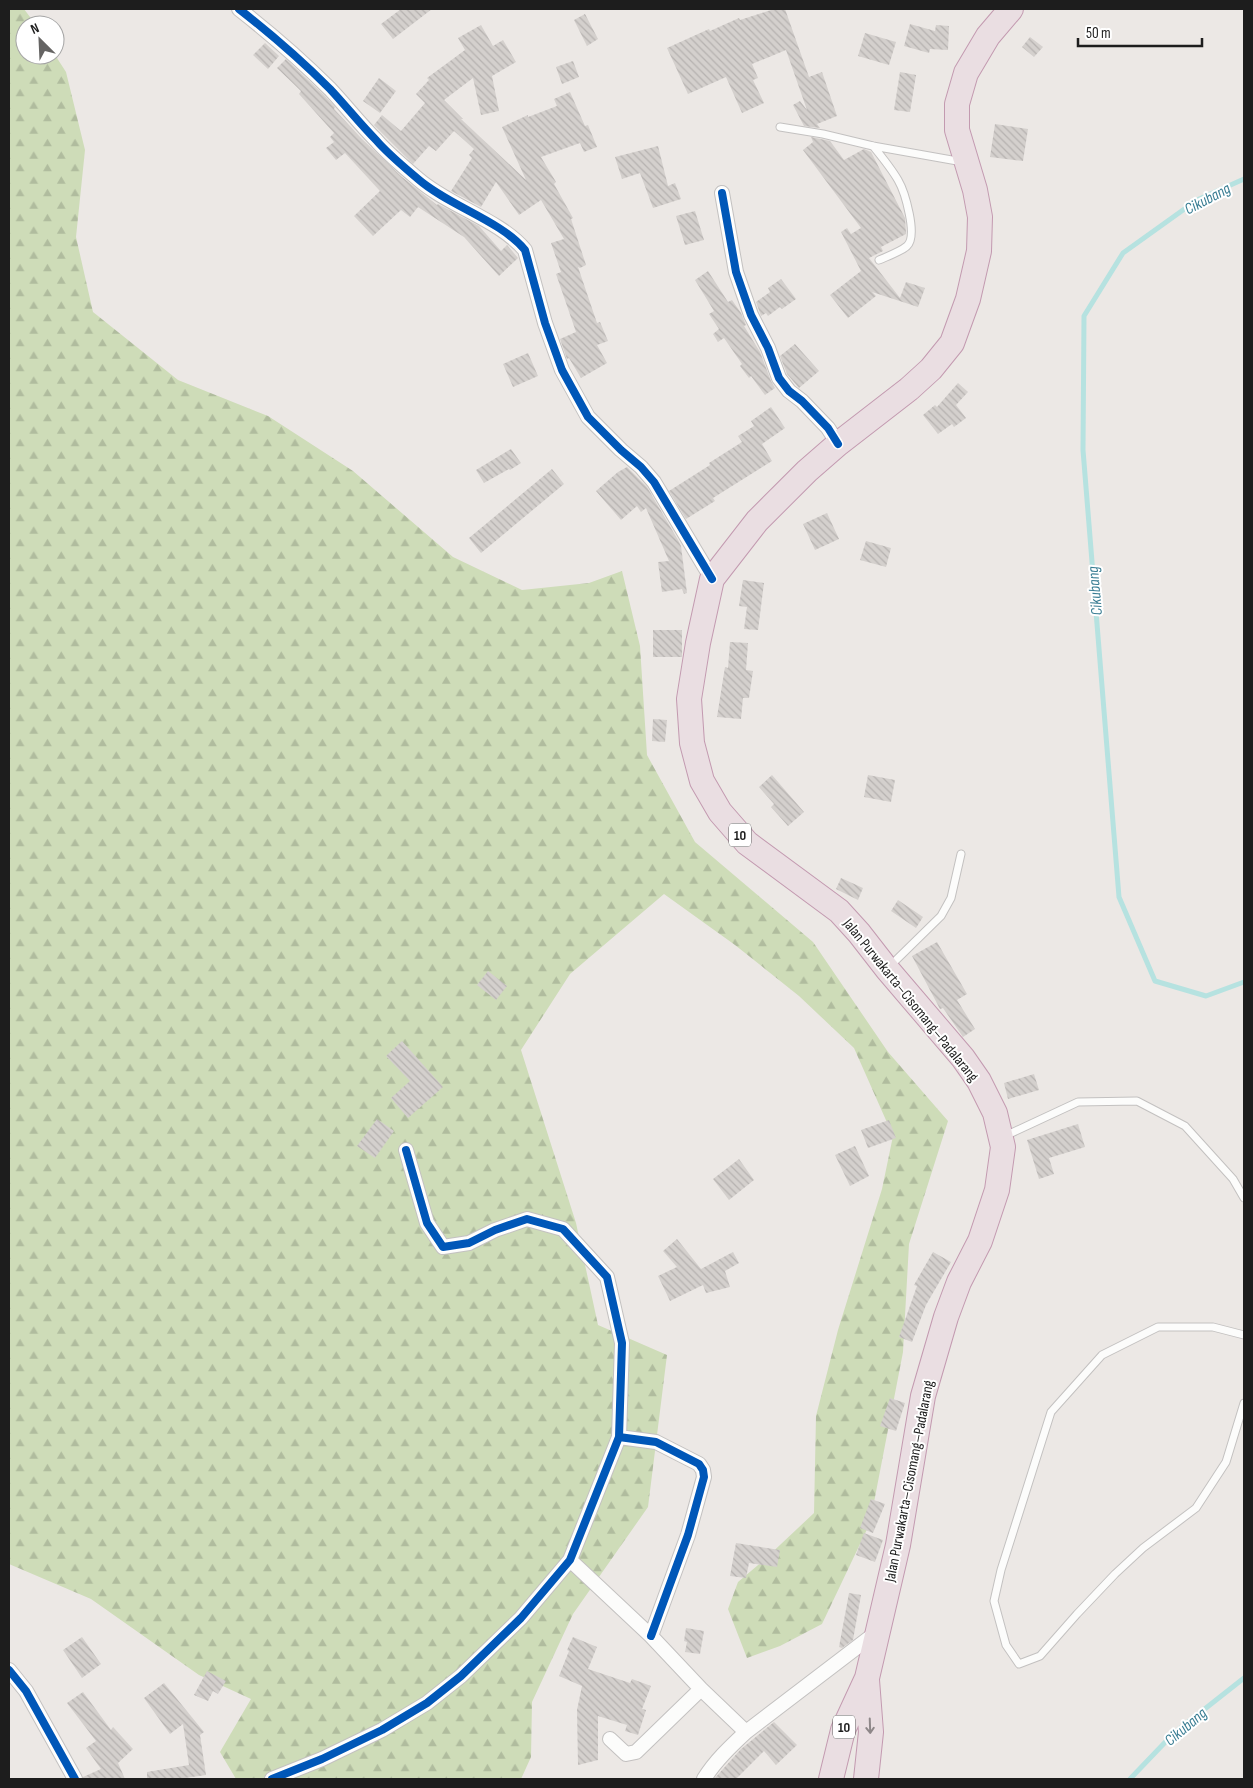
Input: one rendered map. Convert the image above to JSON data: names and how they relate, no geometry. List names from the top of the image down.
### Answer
{
  "streets": {
    "highway": ["10", "Jalan Purwakarta–Cisomang–Padalarang"]
  },
  "water": ["Cikubang"],
  "scale_bar": "50 m",
  "north": "top left"
}
